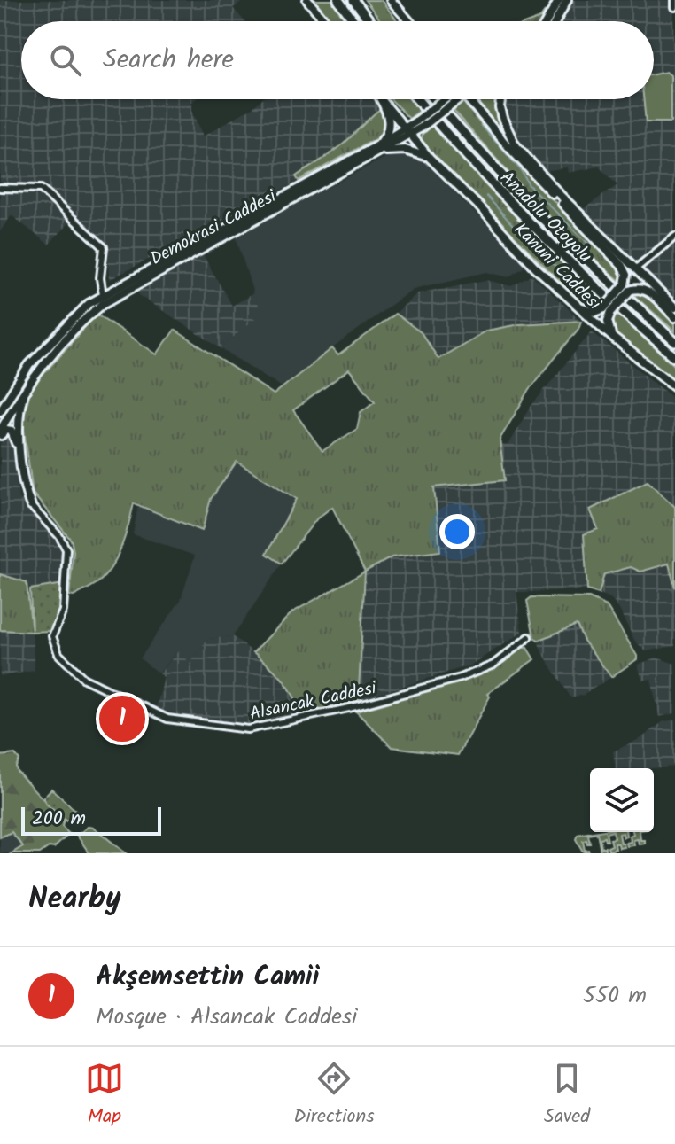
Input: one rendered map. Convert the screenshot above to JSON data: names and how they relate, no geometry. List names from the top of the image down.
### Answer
{
  "streets": {
    "highway": ["Anadolu Otoyolu"],
    "main road": ["Demokrasi Caddesi", "Kanuni Caddesi"],
    "street": ["Alsancak Caddesi"]
  },
  "crossings": [
    ["Demokrasi Caddesi", "Kanuni Caddesi"]
  ],
  "scale_bar": "200 m",
  "page": {
    "search": "Search here",
    "pins": "1",
    "scale": "200 m",
    "heading": "Nearby",
    "list": [
      {
        "mark": "1",
        "name": "Akşemsettin Camii",
        "note": "Mosque · Alsancak Caddesi",
        "value": "550 m"
      }
    ],
    "nav": ["Map", "Directions", "Saved"]
  }
}
